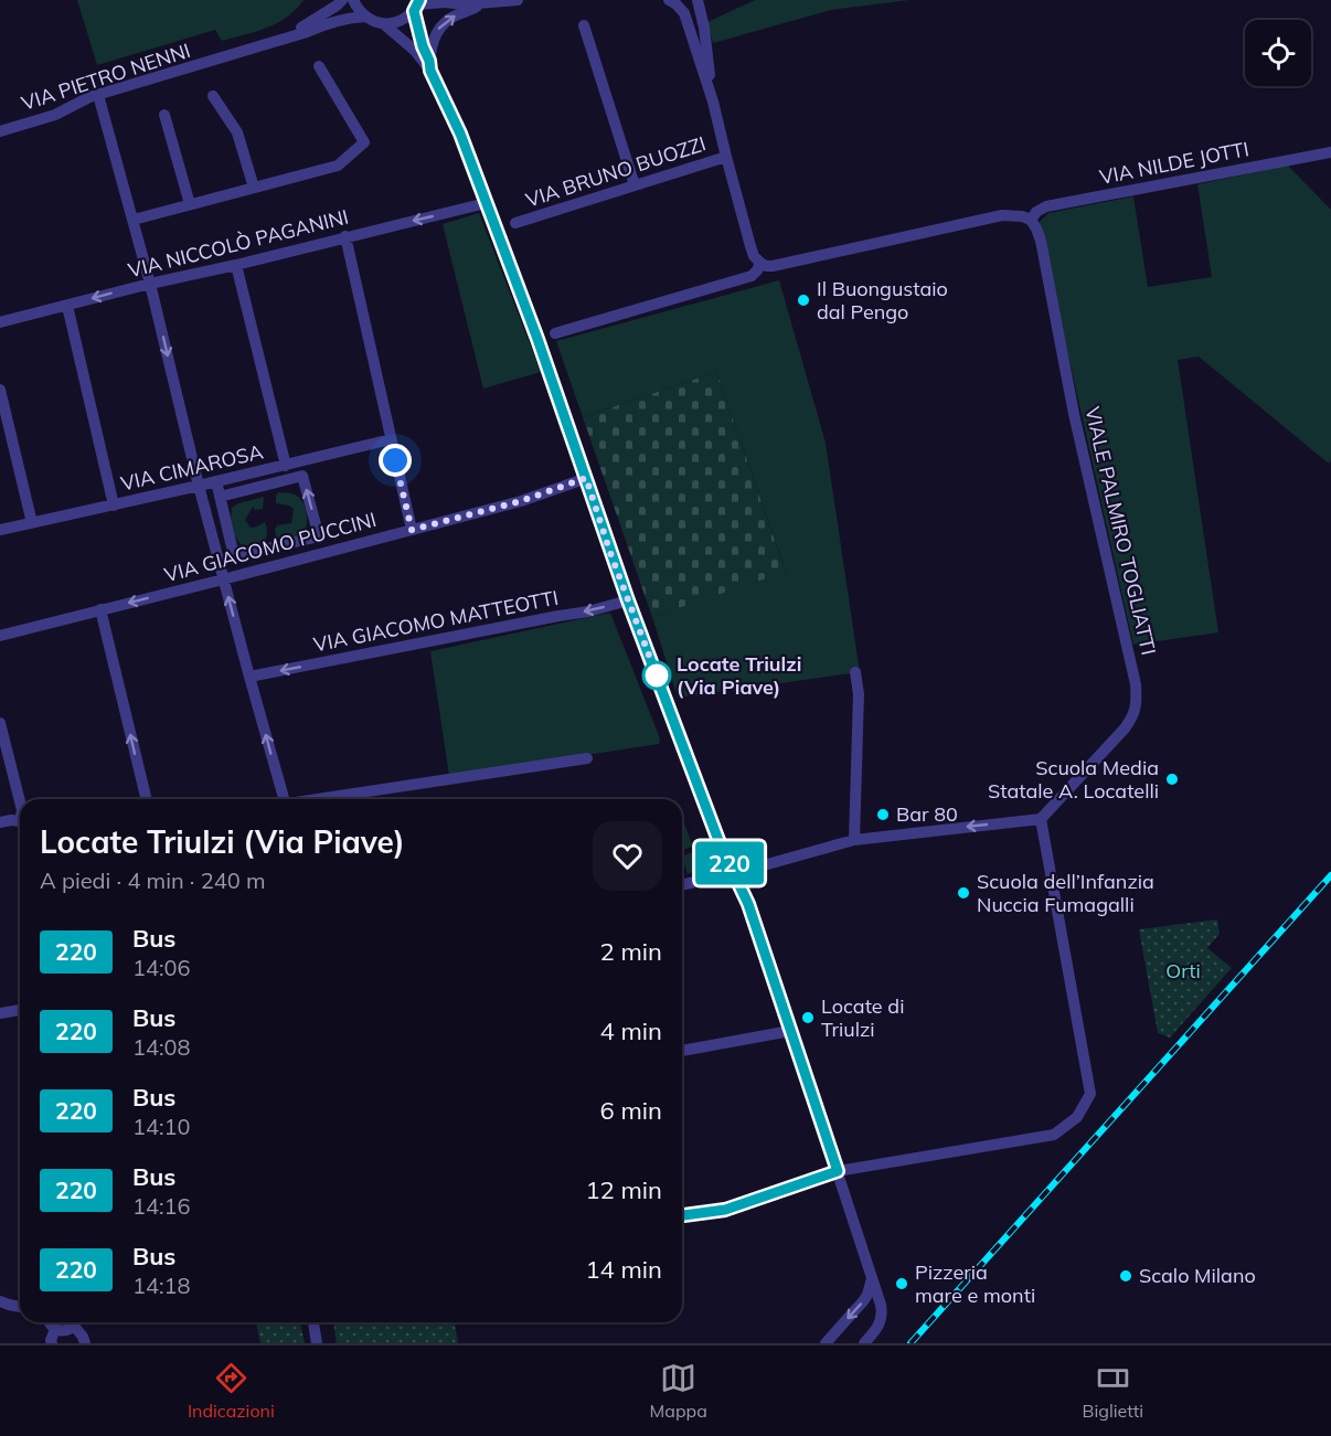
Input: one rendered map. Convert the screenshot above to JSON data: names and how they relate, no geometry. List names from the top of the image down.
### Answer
{
  "streets": {
    "street": [
      "VIA PIETRO NENNI",
      "VIA NILDE JOTTI",
      "VIA BRUNO BUOZZI",
      "VIA NICCOLÒ PAGANINI",
      "VIA CIMAROSA",
      "VIALE PALMIRO TOGLIATTI",
      "VIA GIACOMO PUCCINI",
      "VIA GIACOMO MATTEOTTI"
    ]
  },
  "crossings": [
    ["VIA NILDE JOTTI", "VIALE PALMIRO TOGLIATTI"]
  ],
  "one_way": ["VIA NICCOLÒ PAGANINI", "VIA GIACOMO MATTEOTTI"],
  "parks": ["Orti"],
  "places": [
    "Il Buongustaio dal Pengo",
    "Locate Triulzi (Via Piave)",
    "Scuola Media Statale A. Locatelli",
    "Bar 80",
    "Scuola dell’Infanzia Nuccia Fumagalli",
    "Locate di Triulzi",
    "Scalo Milano",
    "Pizzeria mare e monti"
  ],
  "lines": ["bus line 220"],
  "page": {
    "on_map": "220",
    "heading": ["Locate Triulzi (Via Piave)", "A piedi · 4 min · 240 m"],
    "list": [
      {
        "mark": "220",
        "name": "Bus",
        "note": "14:06",
        "value": "2 min"
      },
      {
        "mark": "220",
        "name": "Bus",
        "note": "14:08",
        "value": "4 min"
      },
      {
        "mark": "220",
        "name": "Bus",
        "note": "14:10",
        "value": "6 min"
      },
      {
        "mark": "220",
        "name": "Bus",
        "note": "14:16",
        "value": "12 min"
      },
      {
        "mark": "220",
        "name": "Bus",
        "note": "14:18",
        "value": "14 min"
      }
    ],
    "tabs": ["Indicazioni", "Mappa", "Biglietti"]
  }
}
